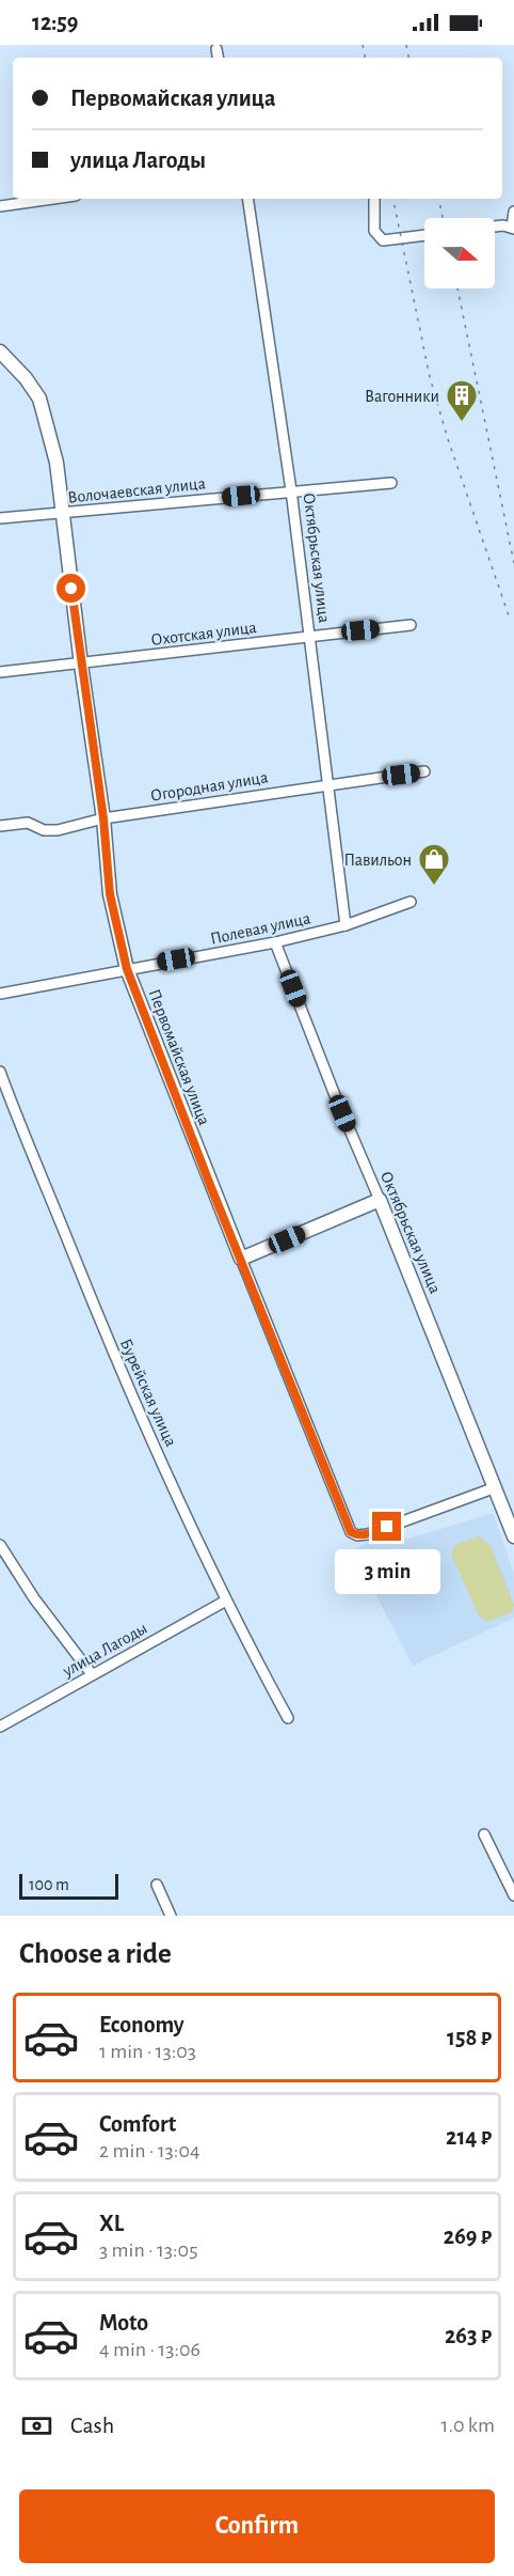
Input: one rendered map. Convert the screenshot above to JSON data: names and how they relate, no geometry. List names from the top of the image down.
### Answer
{
  "streets": {
    "main road": ["Октябрьская улица", "Первомайская улица"],
    "street": [
      "Волочаевская улица",
      "Охотская улица",
      "Огородная улица",
      "Полевая улица",
      "Бурейская улица",
      "улица Лагоды"
    ]
  },
  "crossings": [
    ["Волочаевская улица", "Октябрьская улица"],
    ["Волочаевская улица", "Первомайская улица"],
    ["Октябрьская улица", "Охотская улица"],
    ["Октябрьская улица", "Огородная улица"],
    ["Октябрьская улица", "Полевая улица"],
    ["Октябрьская улица", "Первомайская улица"],
    ["Охотская улица", "Первомайская улица"],
    ["Огородная улица", "Первомайская улица"],
    ["Полевая улица", "Первомайская улица"],
    ["Бурейская улица", "улица Лагоды"]
  ],
  "places": {
    "building": ["Вагонники"],
    "shop": ["Павильон"]
  },
  "scale_bar": "100 m",
  "north": "right",
  "page": {
    "status": "12:59",
    "banner": ["Первомайская улица", "улица Лагоды"],
    "bubble": "3 min",
    "scale": "100 m",
    "heading": "Choose a ride",
    "list": [
      {
        "name": "Economy",
        "note": "1 min · 13:03",
        "value": "158 ₽"
      },
      {
        "name": "Comfort",
        "note": "2 min · 13:04",
        "value": "214 ₽"
      },
      {
        "name": "XL",
        "note": "3 min · 13:05",
        "value": "269 ₽"
      },
      {
        "name": "Moto",
        "note": "4 min · 13:06",
        "value": "263 ₽"
      }
    ],
    "pay": ["Cash", "1.0 km"],
    "buttons": "Confirm"
  }
}
